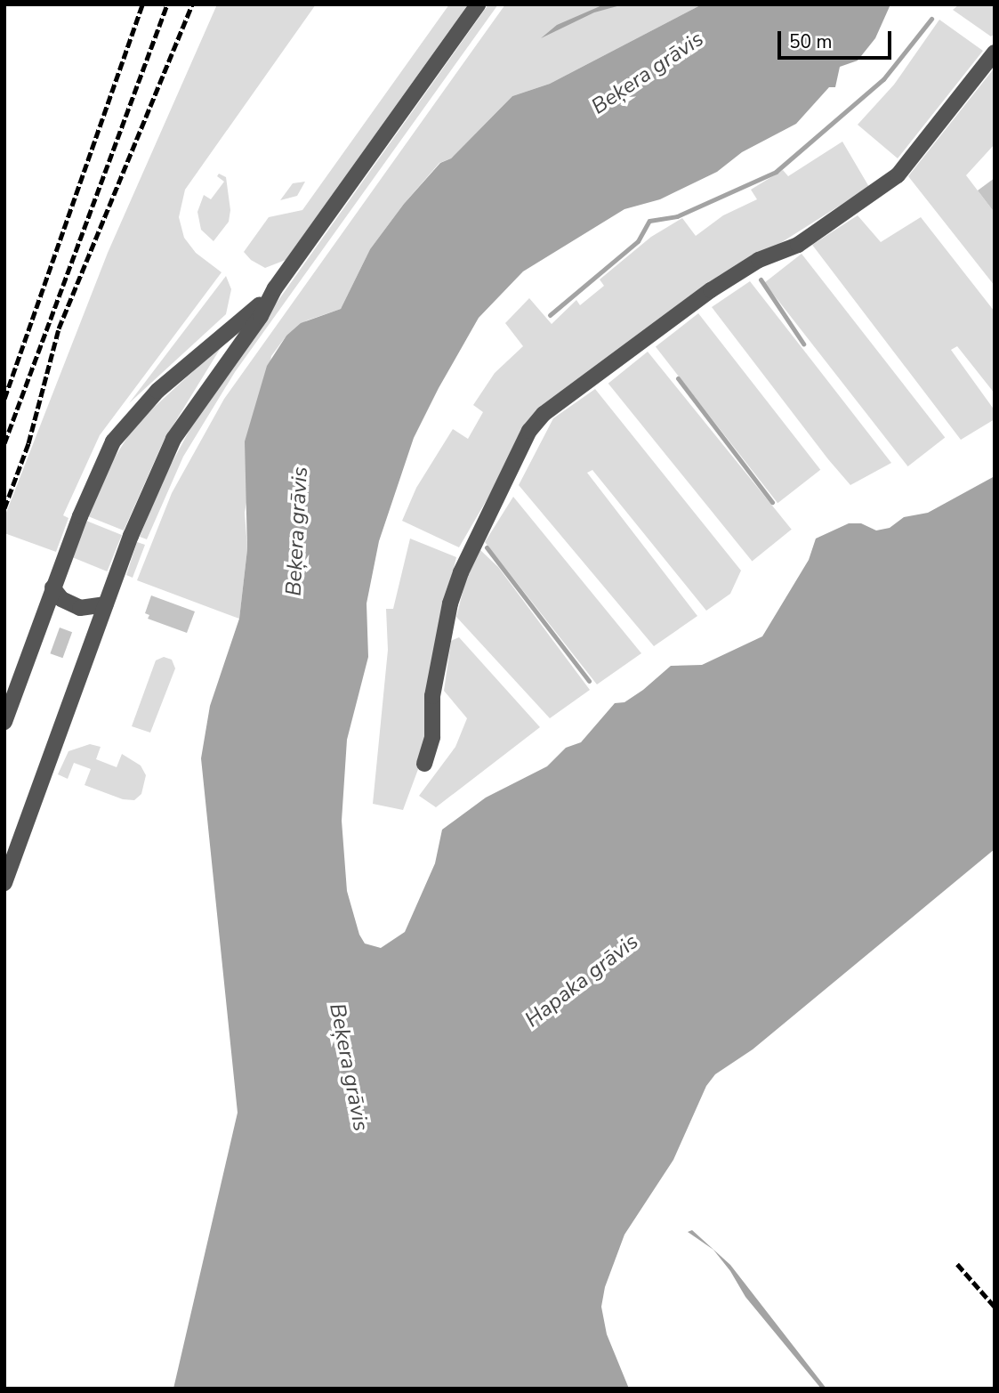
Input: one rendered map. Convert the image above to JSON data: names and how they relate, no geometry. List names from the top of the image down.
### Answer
{
  "water": ["Beķera grāvis", "Hapaka grāvis"],
  "scale_bar": "50 m"
}
